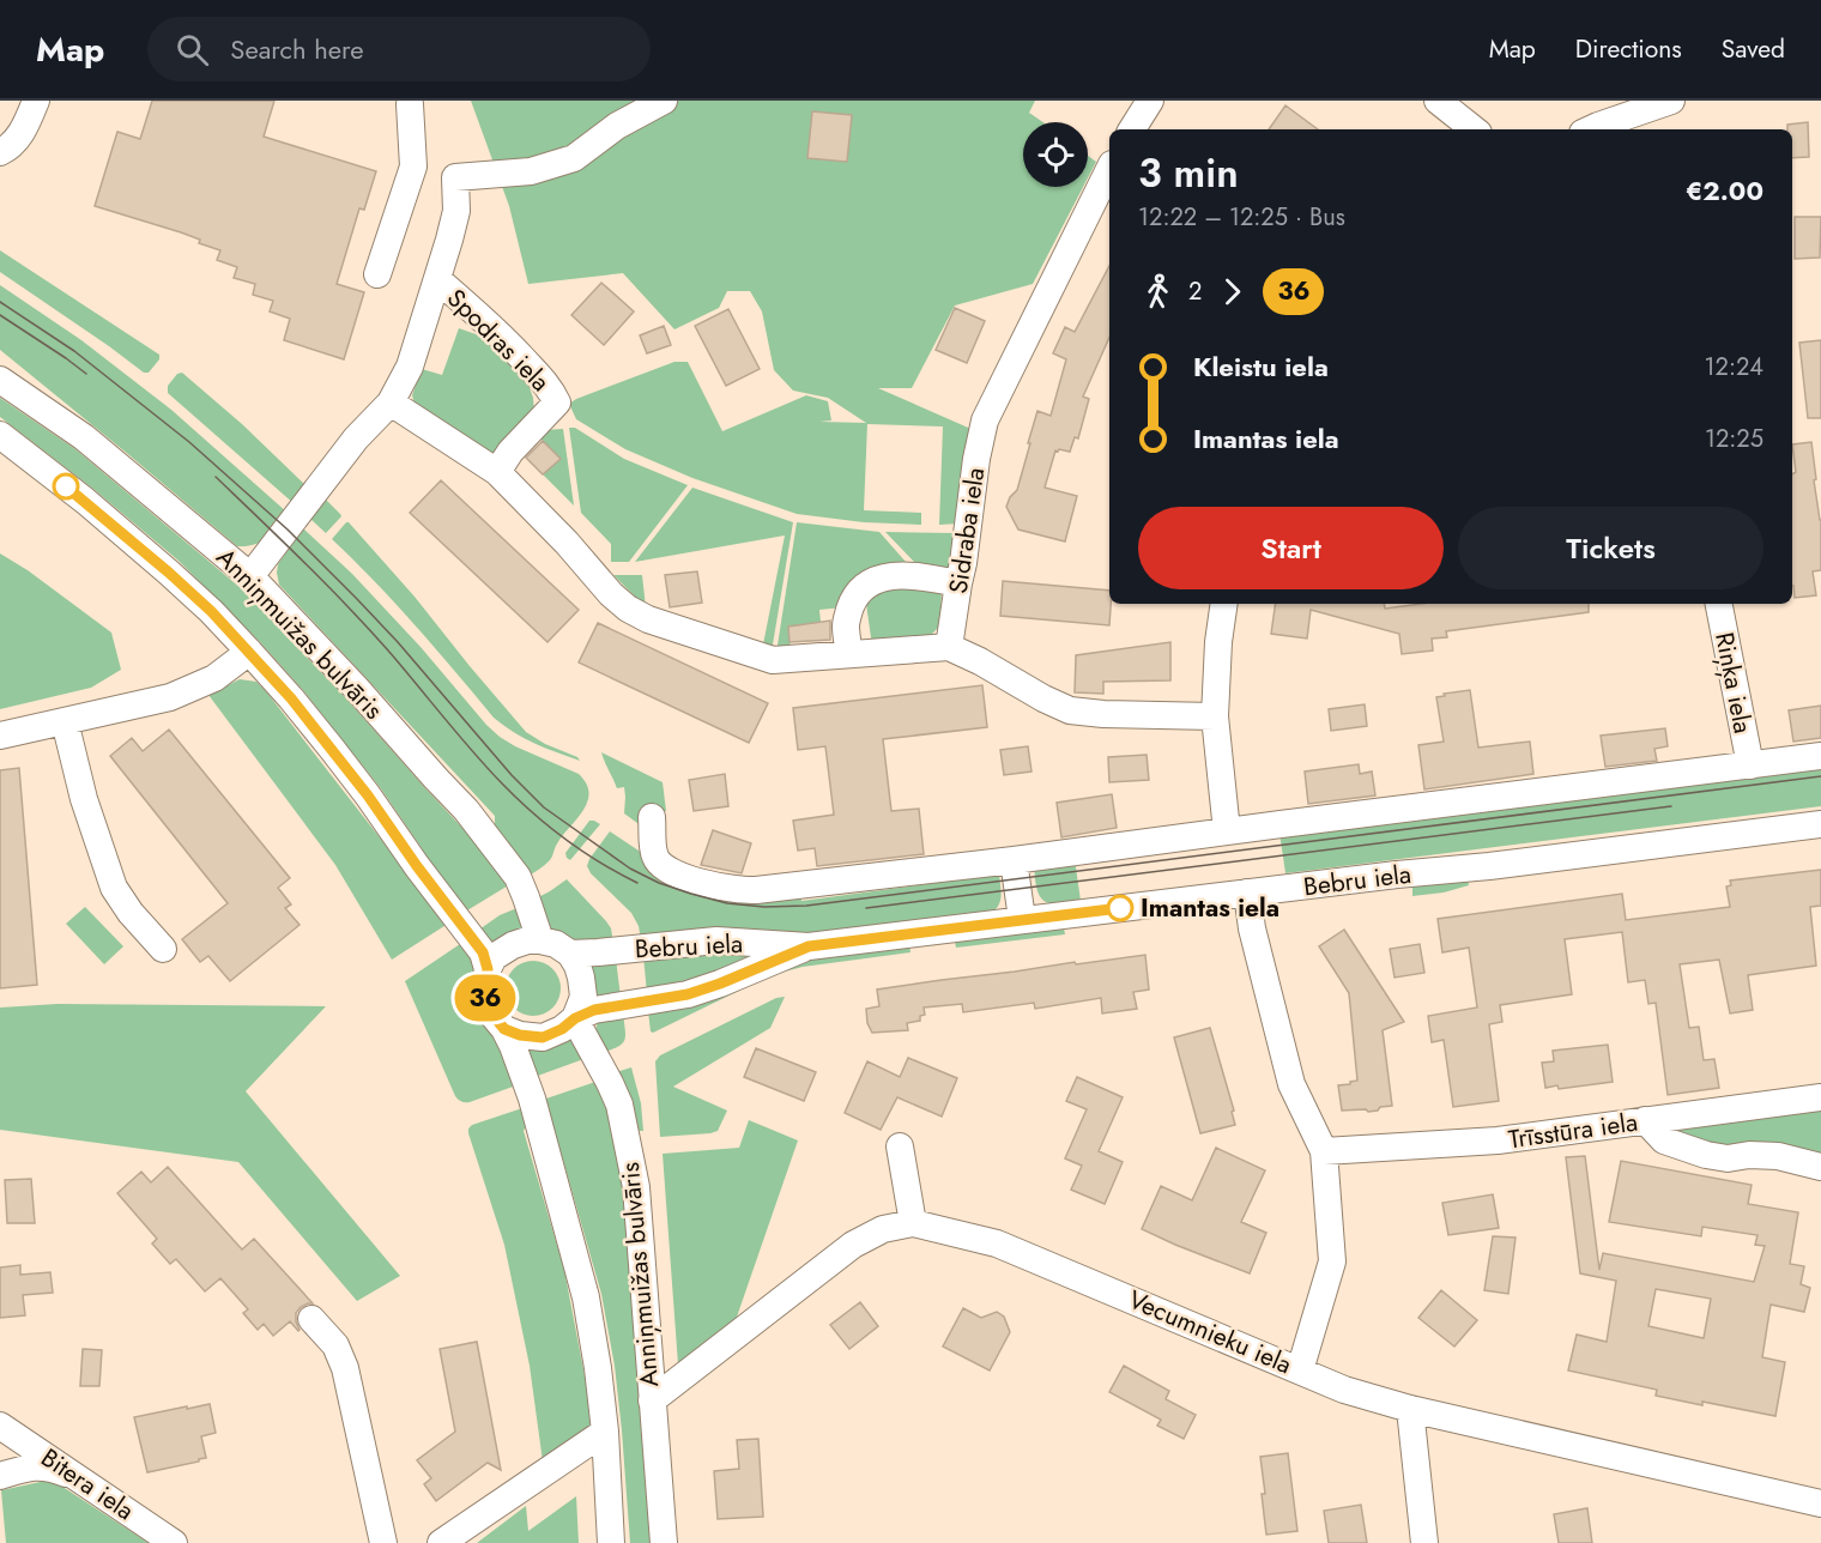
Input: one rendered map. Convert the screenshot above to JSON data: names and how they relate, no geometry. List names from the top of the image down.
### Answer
{
  "streets": {
    "street": [
      "Spodras iela",
      "Sidraba iela",
      "Anniņmuižas bulvāris",
      "Riņķa iela",
      "Bebru iela",
      "Trīsstūra iela",
      "Vecumnieku iela",
      "Bitera iela"
    ]
  },
  "crossings": [
    ["Anniņmuižas bulvāris", "Bebru iela"],
    ["Anniņmuižas bulvāris", "Vecumnieku iela"]
  ],
  "places": ["Imantas iela"],
  "lines": ["bus line 36"],
  "page": {
    "header": "Map",
    "search": "Search here",
    "nav": ["Map", "Directions", "Saved"],
    "on_map": "36",
    "heading": ["3 min", "12:22 – 12:25 · Bus", "€2.00"],
    "legs": ["2", "36"],
    "list": [
      {
        "name": "Kleistu iela",
        "value": "12:24"
      },
      {
        "name": "Imantas iela",
        "value": "12:25"
      }
    ],
    "buttons": ["Start", "Tickets"]
  }
}
